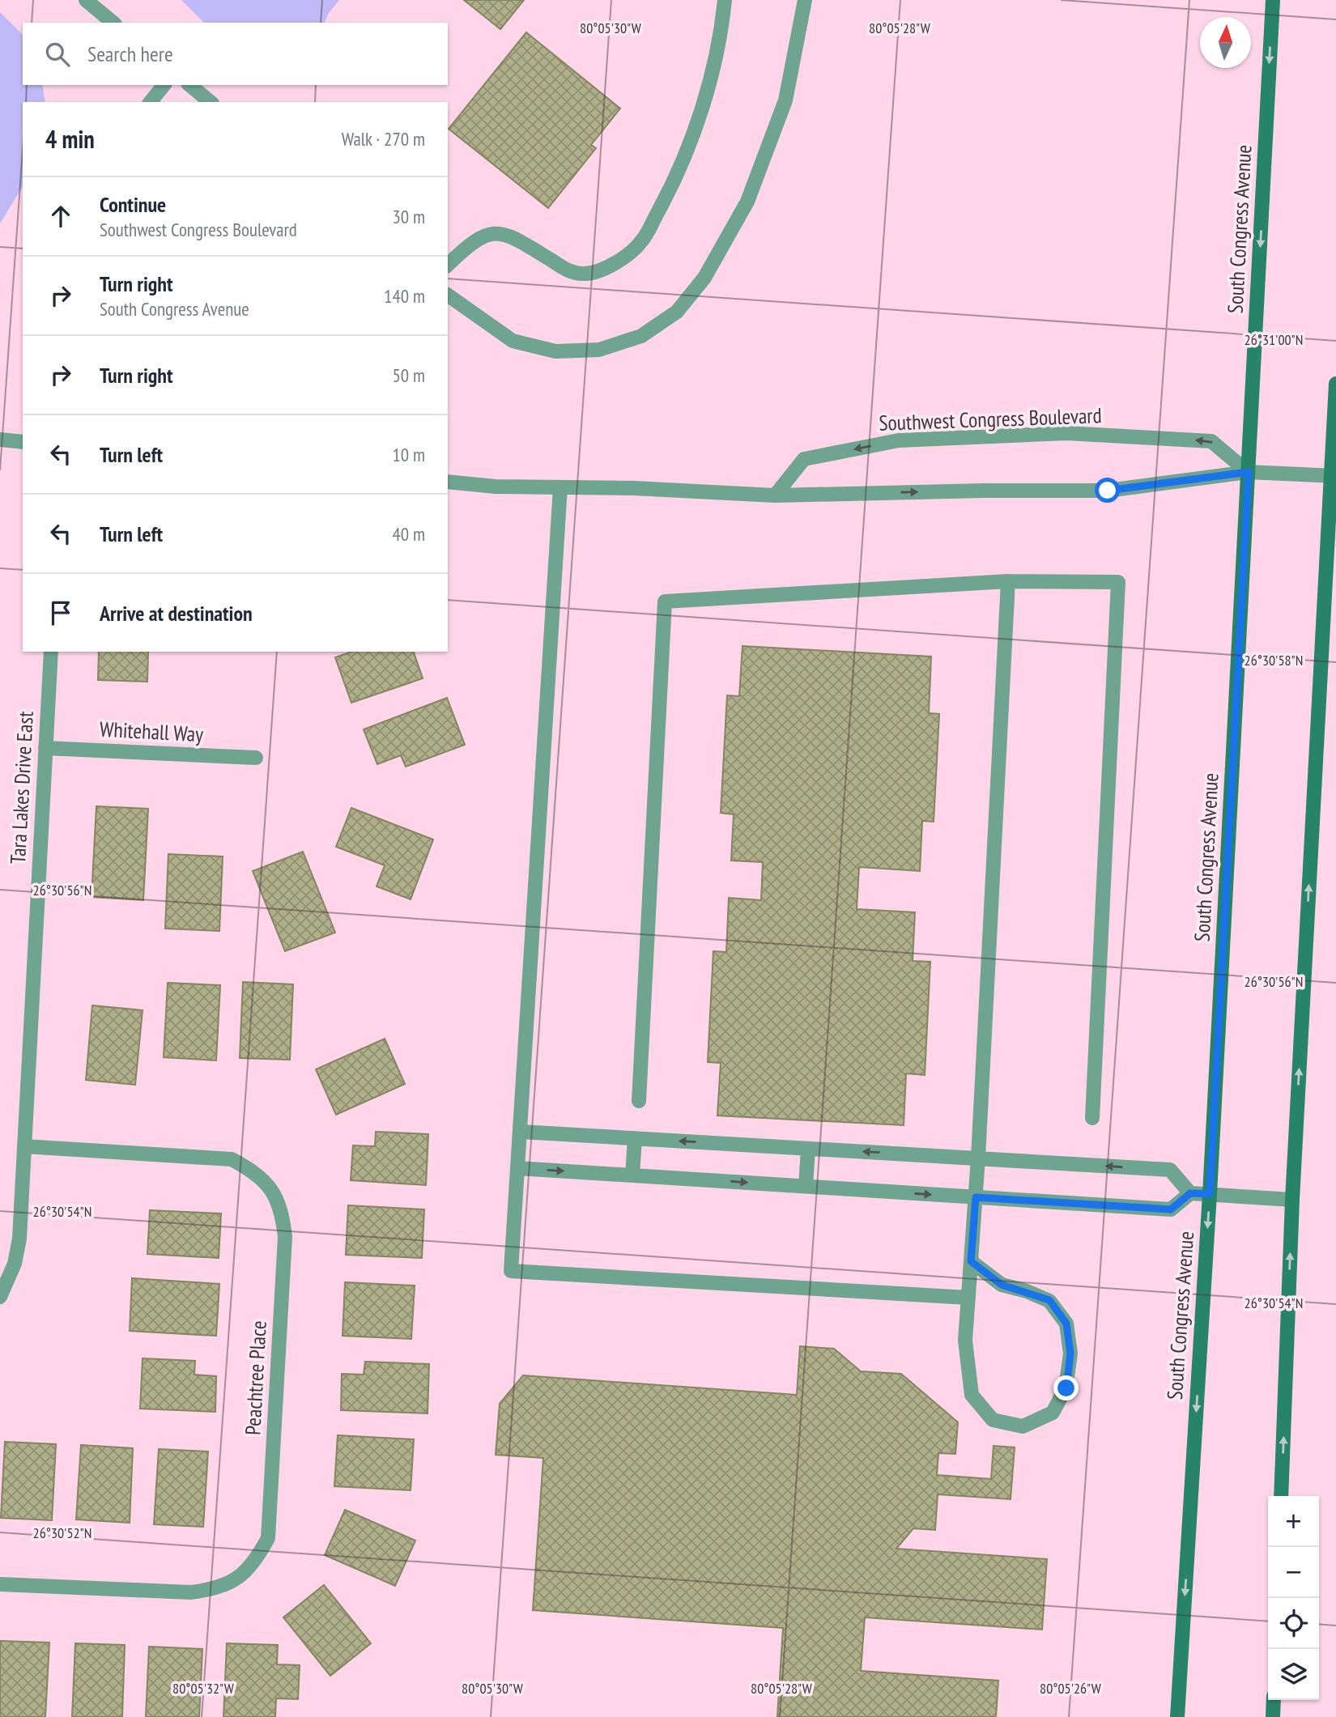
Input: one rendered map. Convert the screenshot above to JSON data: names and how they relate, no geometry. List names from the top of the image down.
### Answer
{
  "streets": {
    "main road": ["South Congress Avenue"],
    "street": [
      "Southwest Congress Boulevard",
      "Whitehall Way",
      "Tara Lakes Drive East",
      "Peachtree Place"
    ]
  },
  "crossings": [
    ["South Congress Avenue", "Southwest Congress Boulevard"],
    ["Whitehall Way", "Tara Lakes Drive East"],
    ["Tara Lakes Drive East", "Peachtree Place"]
  ],
  "north": "top",
  "page": {
    "search": "Search here",
    "heading": ["4 min", "Walk · 270 m"],
    "list": [
      ["Continue", "Southwest Congress Boulevard", "30 m"],
      ["Turn right", "South Congress Avenue", "140 m"],
      ["Turn right", "50 m"],
      ["Turn left", "10 m"],
      ["Turn left", "40 m"],
      "Arrive at destination"
    ],
    "map_buttons": ["+", "−"]
  },
  "coordinates": [
    "80°05'30\"W",
    "80°05'28\"W",
    "26°31'00\"N",
    "26°30'58\"N",
    "26°30'56\"N",
    "26°30'54\"N",
    "26°30'52\"N",
    "80°05'32\"W",
    "80°05'26\"W"
  ]
}
